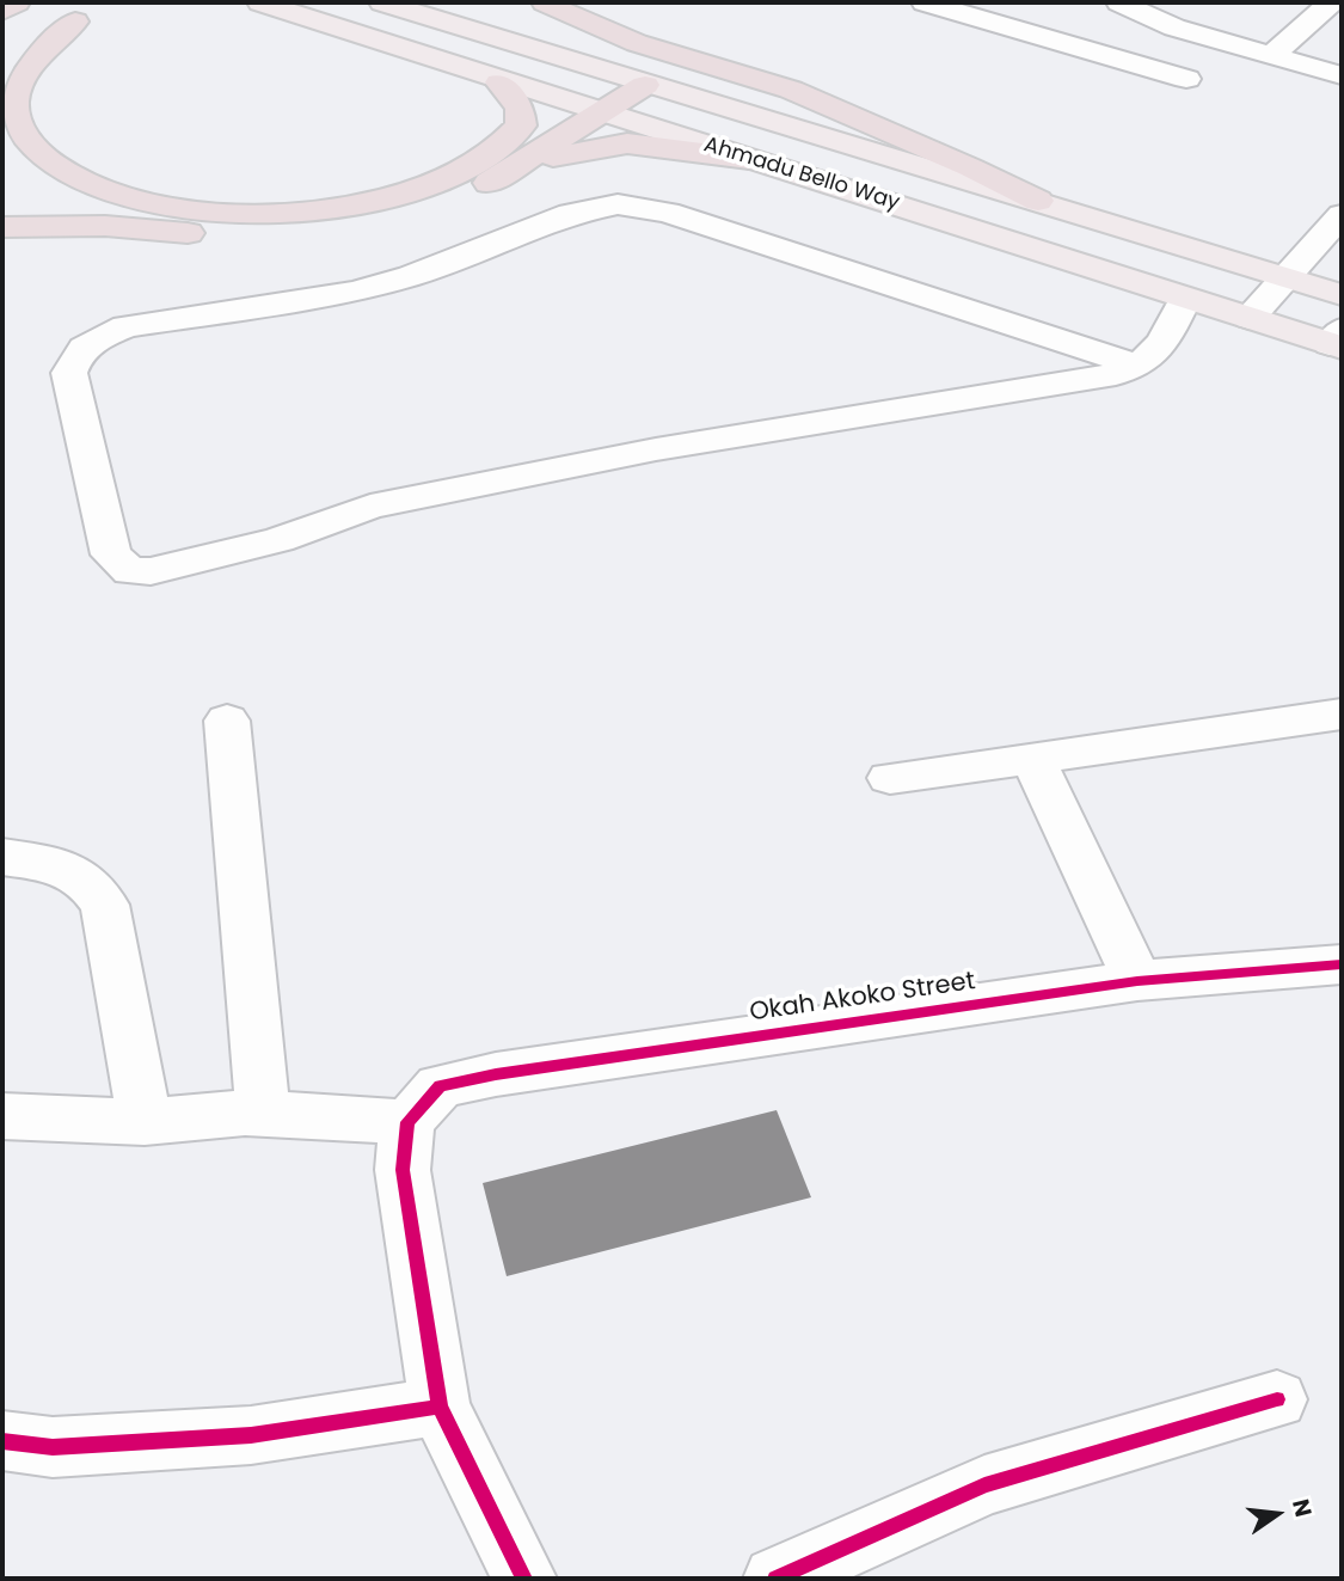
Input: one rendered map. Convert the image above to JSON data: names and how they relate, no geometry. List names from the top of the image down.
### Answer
{
  "streets": {
    "main road": ["Ahmadu Bello Way"],
    "street": ["Okah Akoko Street"]
  },
  "north": "right"
}
